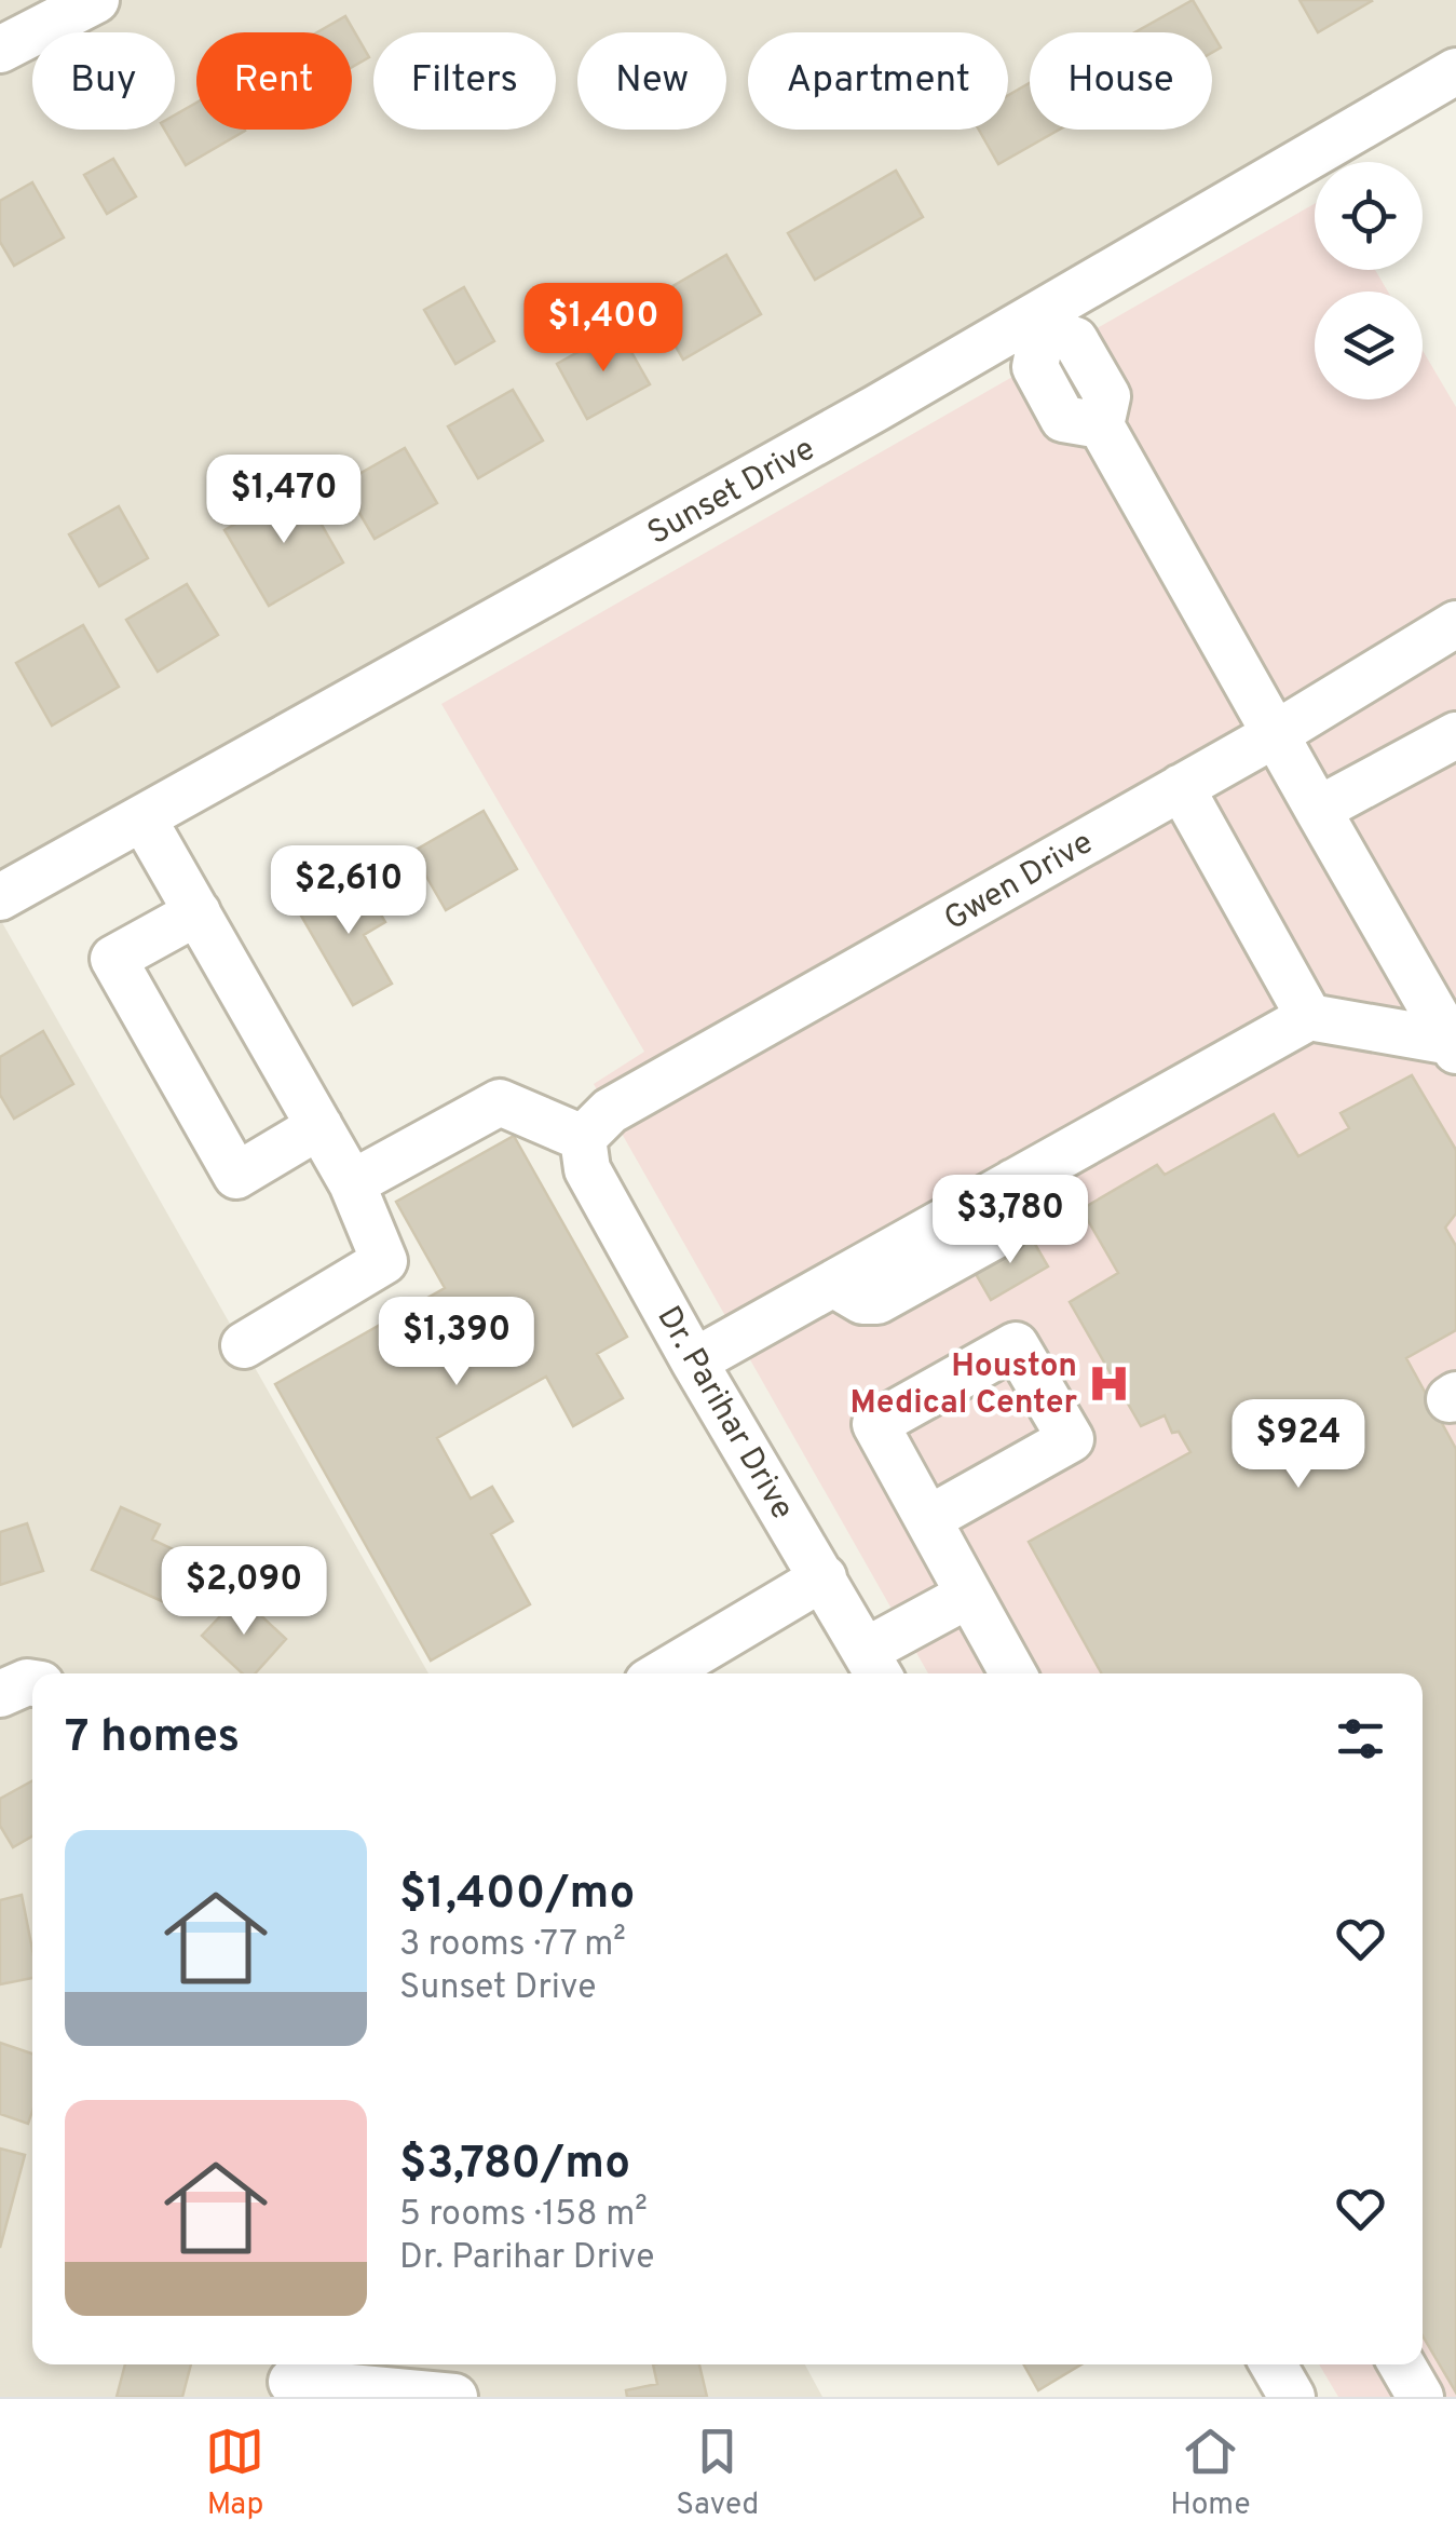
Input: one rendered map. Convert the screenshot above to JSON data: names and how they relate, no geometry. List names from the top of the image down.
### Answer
{
  "streets": {
    "street": ["Sunset Drive", "Gwen Drive", "Dr. Parihar Drive"]
  },
  "crossings": [
    ["Gwen Drive", "Dr. Parihar Drive"]
  ],
  "places": {
    "hospital": ["Houston Medical Center"]
  },
  "page": {
    "chip": [
      "Buy",
      "Rent",
      "Filters",
      "New",
      "Apartment",
      "House"
    ],
    "price": [
      "$1,400",
      "$1,470",
      "$2,610",
      "$3,780",
      "$1,390",
      "$924",
      "$2,090"
    ],
    "heading": "7 homes",
    "list": [
      {
        "name": "$1,400/mo",
        "note": "3 rooms · 77 m² · Sunset Drive"
      },
      {
        "name": "$3,780/mo",
        "note": "5 rooms · 158 m² · Dr. Parihar Drive"
      }
    ],
    "tabs": ["Map", "Saved", "Home"]
  }
}
